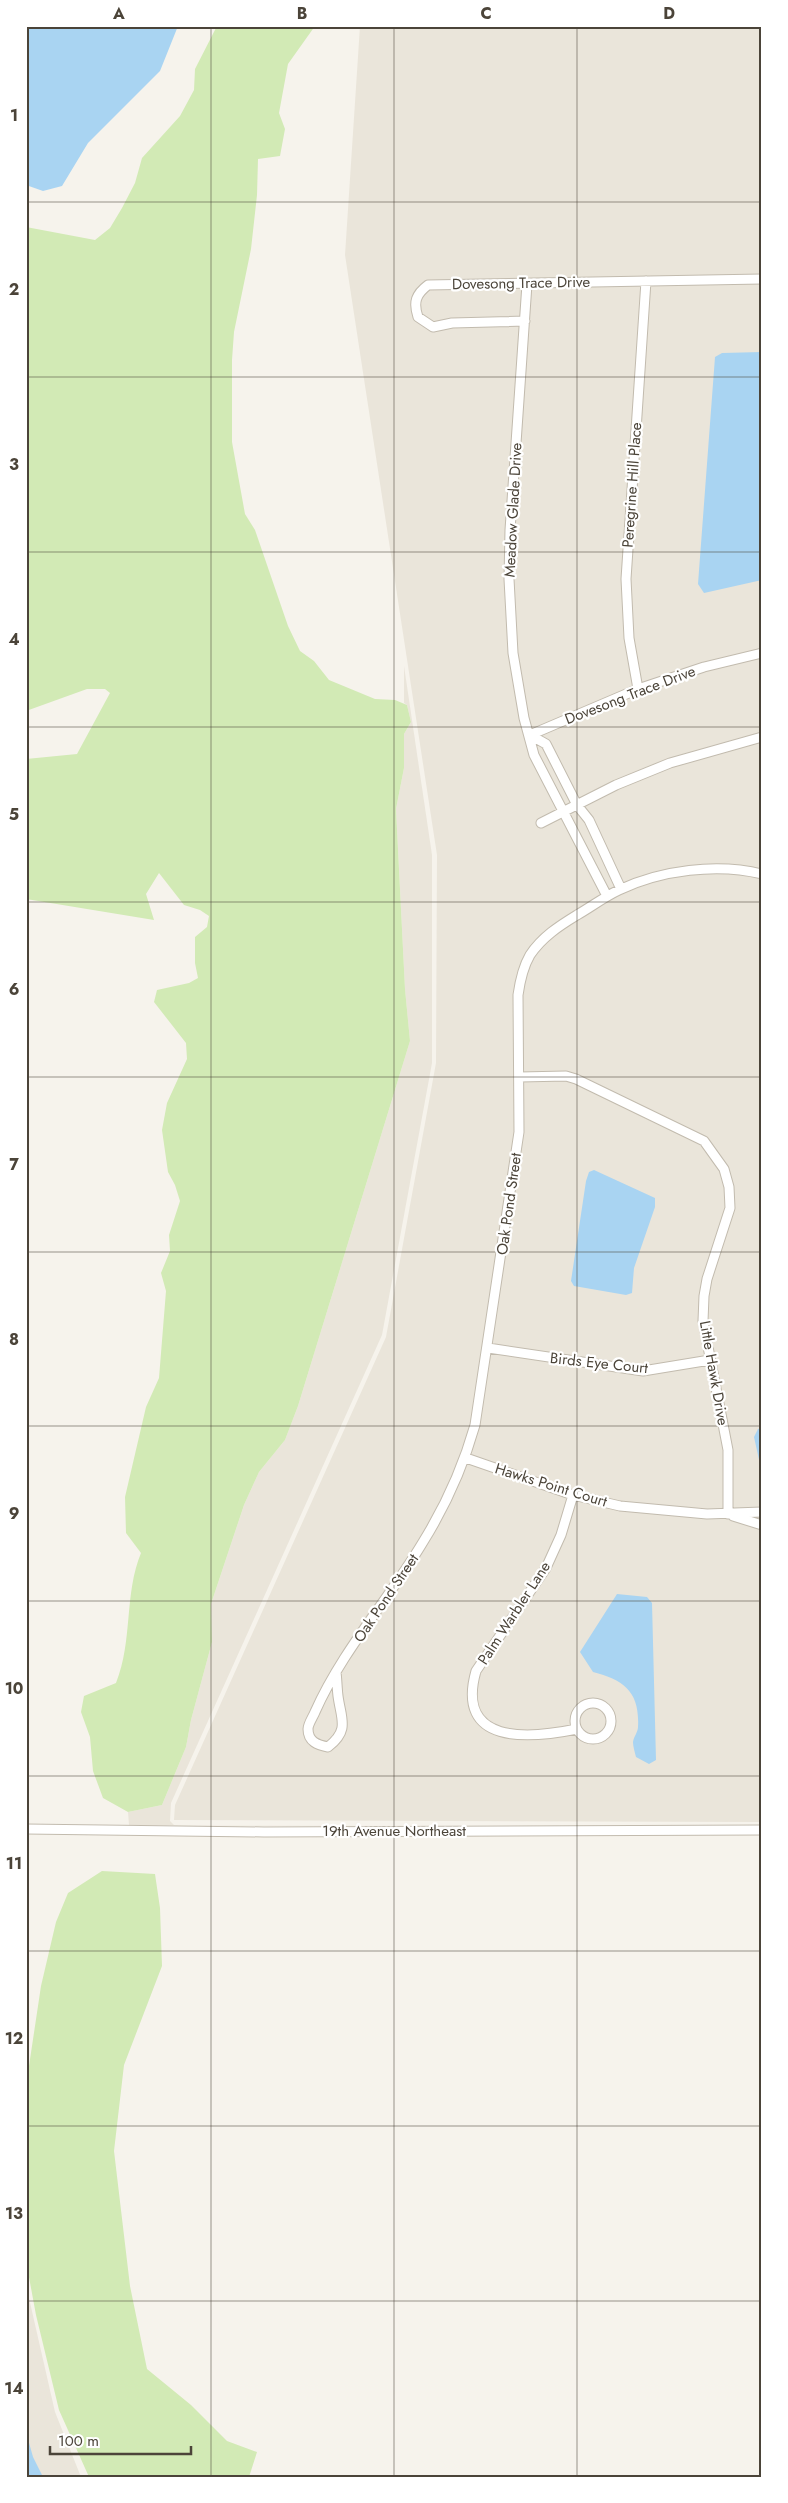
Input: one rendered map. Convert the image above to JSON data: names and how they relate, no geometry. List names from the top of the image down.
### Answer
{
  "streets": {
    "street": [
      "Dovesong Trace Drive",
      "Peregrine Hill Place",
      "Meadow Glade Drive",
      "Oak Pond Street",
      "Birds Eye Court",
      "Little Hawk Drive",
      "Hawks Point Court",
      "Palm Warbler Lane",
      "19th Avenue Northeast"
    ]
  },
  "crossings": [
    ["Dovesong Trace Drive", "Peregrine Hill Place"],
    ["Dovesong Trace Drive", "Meadow Glade Drive"],
    ["Meadow Glade Drive", "Oak Pond Street"],
    ["Oak Pond Street", "Birds Eye Court"],
    ["Oak Pond Street", "Little Hawk Drive"],
    ["Oak Pond Street", "Hawks Point Court"],
    ["Birds Eye Court", "Little Hawk Drive"],
    ["Little Hawk Drive", "Hawks Point Court"],
    ["Hawks Point Court", "Palm Warbler Lane"]
  ],
  "scale_bar": "100 m",
  "grid": {
    "columns": [
      "A",
      "B",
      "C",
      "D"
    ],
    "rows": [
      "1",
      "2",
      "3",
      "4",
      "5",
      "6",
      "7",
      "8",
      "9",
      "10",
      "11",
      "12",
      "13",
      "14"
    ]
  }
}
